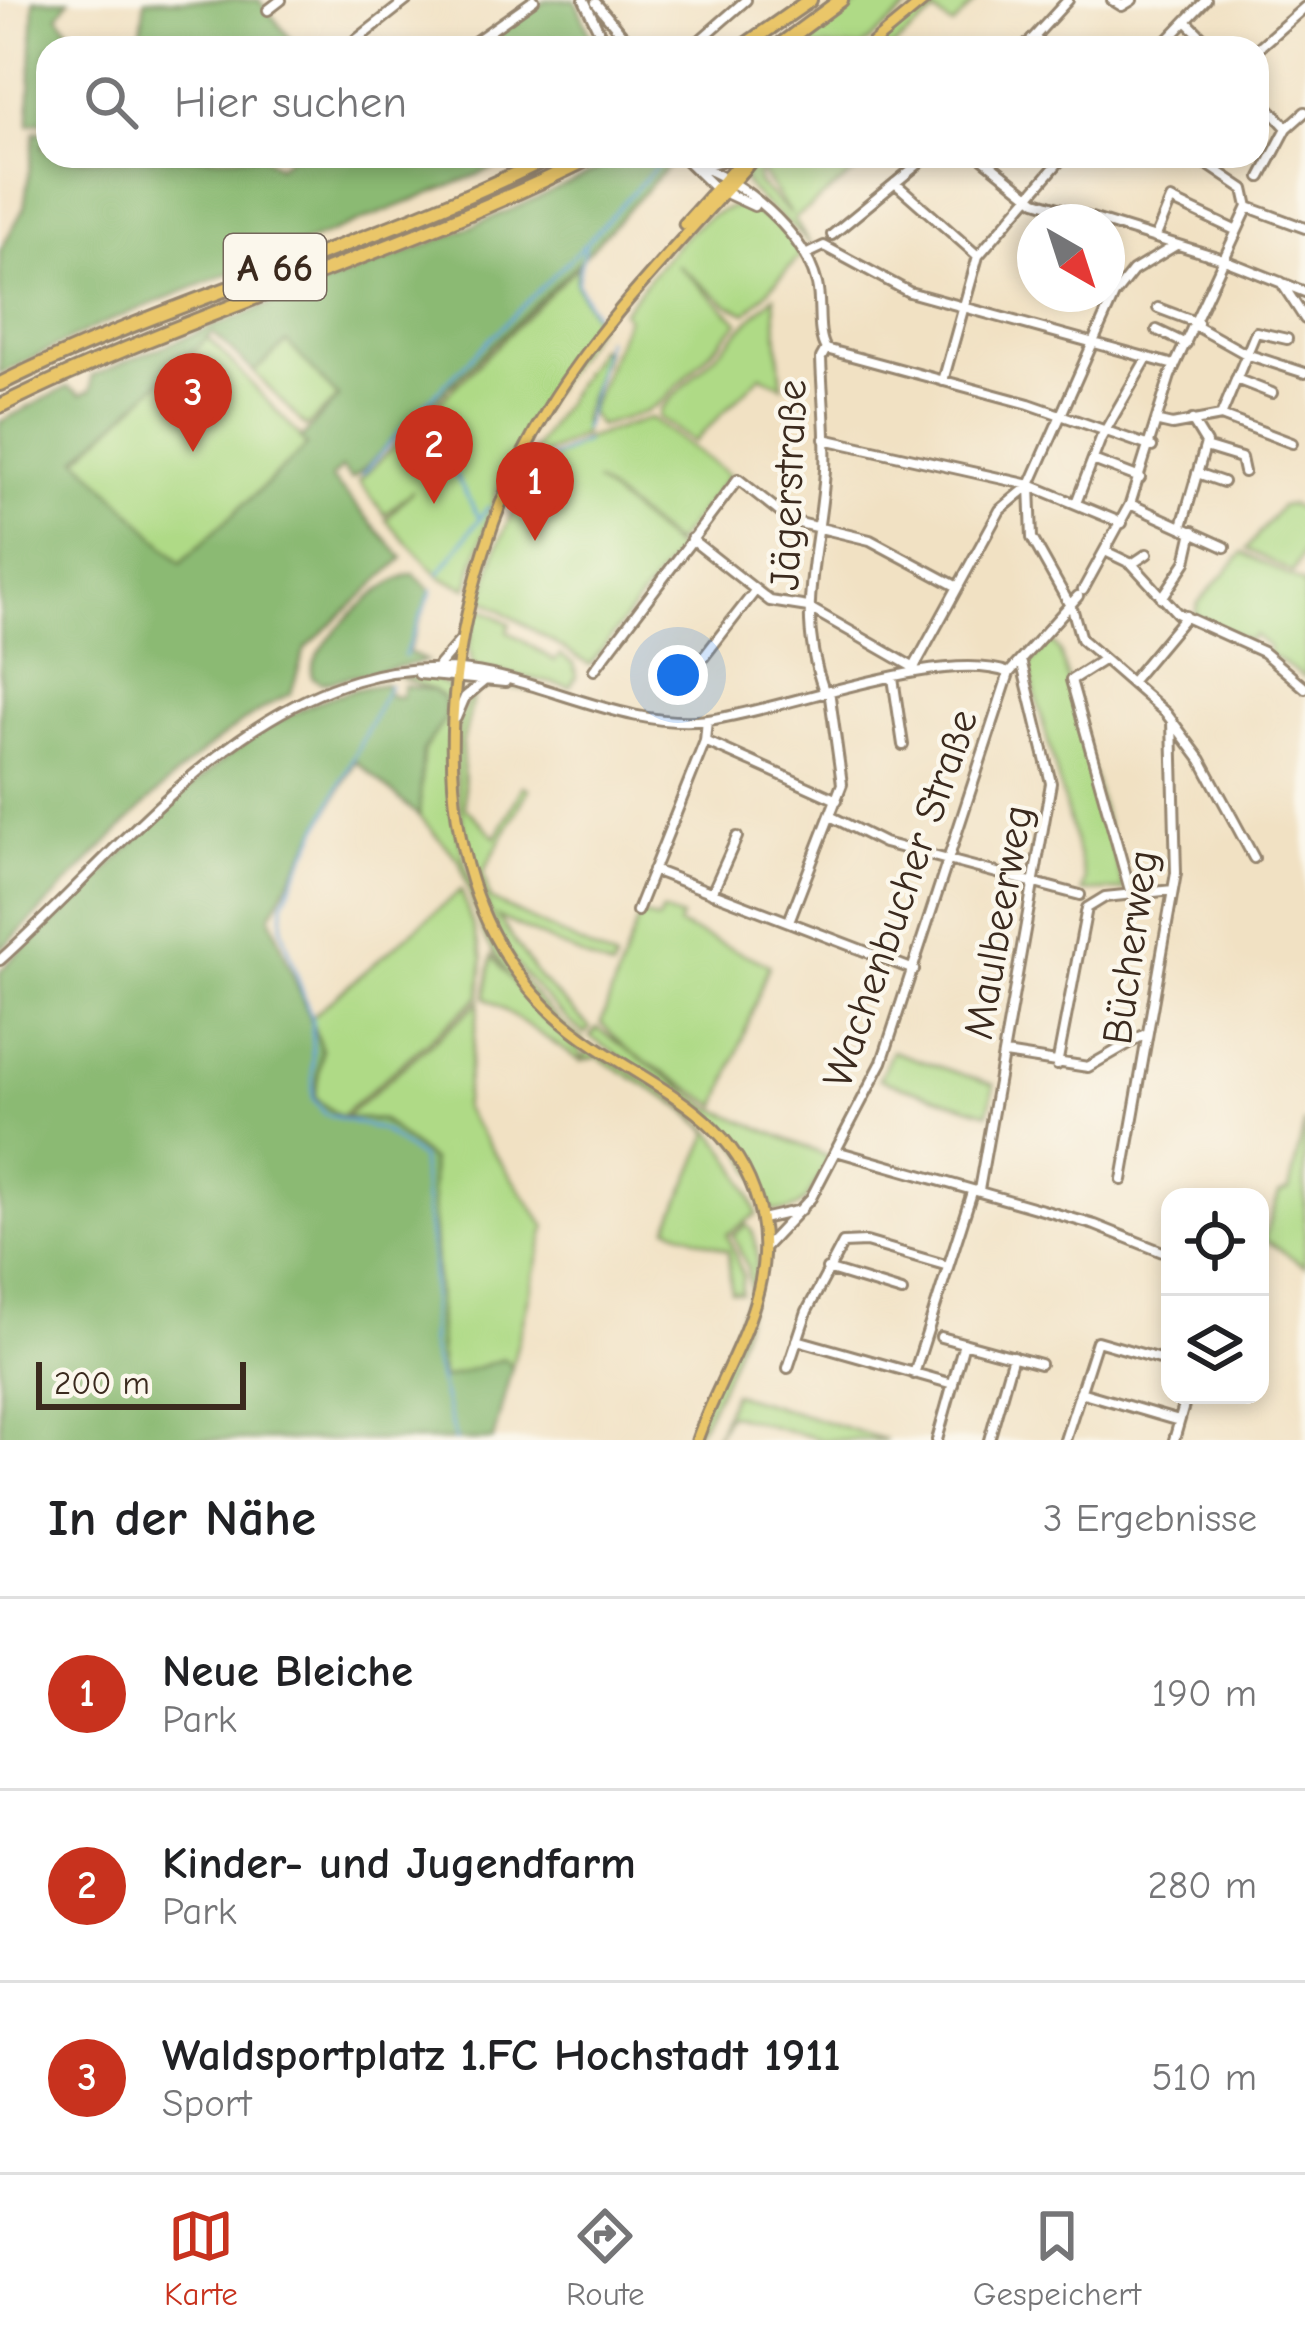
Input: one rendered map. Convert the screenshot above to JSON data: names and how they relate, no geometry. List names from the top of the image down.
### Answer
{
  "streets": {
    "highway": ["A 66"],
    "street": [
      "Jägerstraße",
      "Wachenbucher Straße",
      "Maulbeerweg",
      "Bücherweg"
    ]
  },
  "scale_bar": "200 m",
  "north": "bottom right",
  "page": {
    "search": "Hier suchen",
    "pins": ["3", "2", "1"],
    "scale": "200 m",
    "heading": ["In der Nähe", "3 Ergebnisse"],
    "list": [
      {
        "mark": "1",
        "name": "Neue Bleiche",
        "note": "Park",
        "value": "190 m"
      },
      {
        "mark": "2",
        "name": "Kinder- und Jugendfarm",
        "note": "Park",
        "value": "280 m"
      },
      {
        "mark": "3",
        "name": "Waldsportplatz 1.FC Hochstadt 1911",
        "note": "Sport",
        "value": "510 m"
      }
    ],
    "nav": ["Karte", "Route", "Gespeichert"]
  }
}
